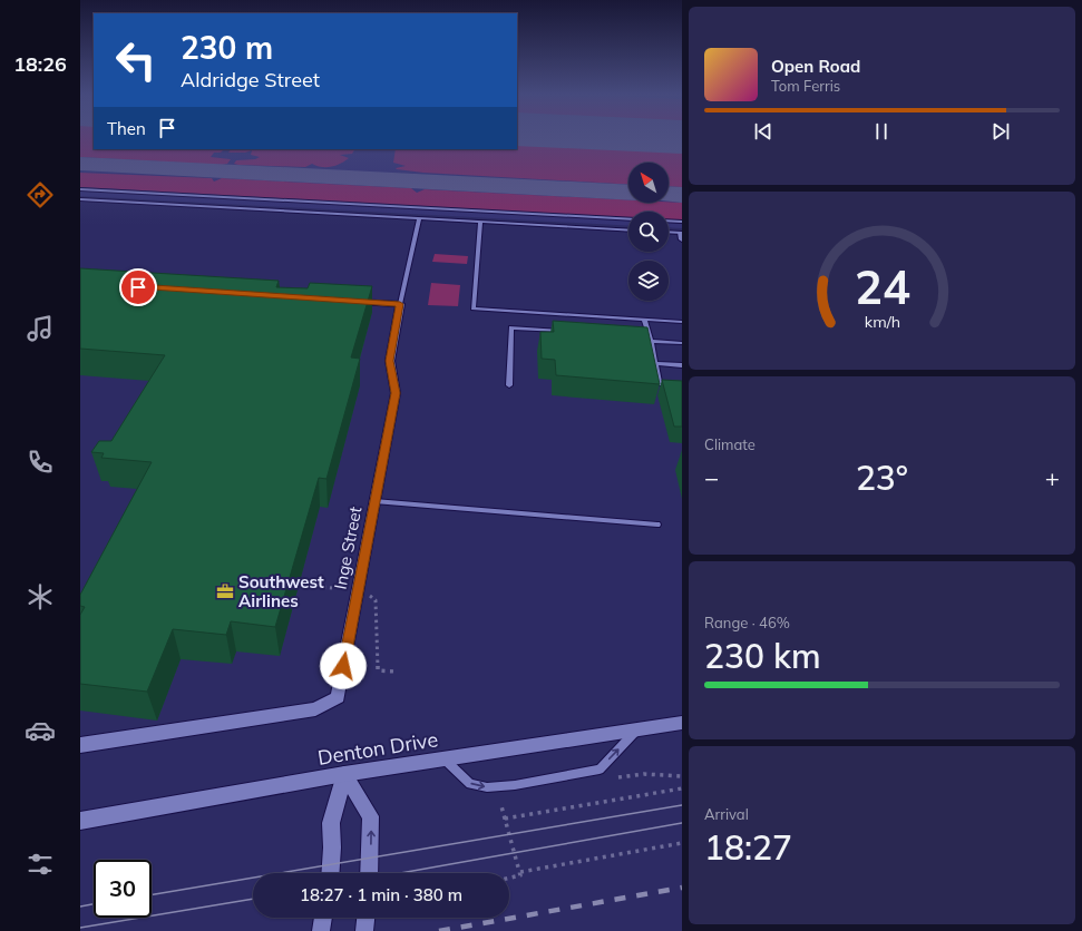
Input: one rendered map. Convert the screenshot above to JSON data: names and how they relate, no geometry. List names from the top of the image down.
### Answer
{
  "streets": {
    "street": ["Inge Street", "Denton Drive"]
  },
  "places": {
    "office": ["Southwest Airlines"]
  },
  "north": "top left",
  "page": {
    "tabs": "18:26",
    "turn": ["230 m", "Aldridge Street"],
    "song": ["Open Road", "Tom Ferris"],
    "then": "Then",
    "tile": [
      "Climate",
      ["Range · 46%", "230 km"],
      ["Arrival", "18:27"]
    ],
    "heat": ["−", "23°", "+"],
    "limit": "30",
    "trip": "18:27 · 1 min · 380 m",
    "gauge": ["24", "km/h"]
  }
}
